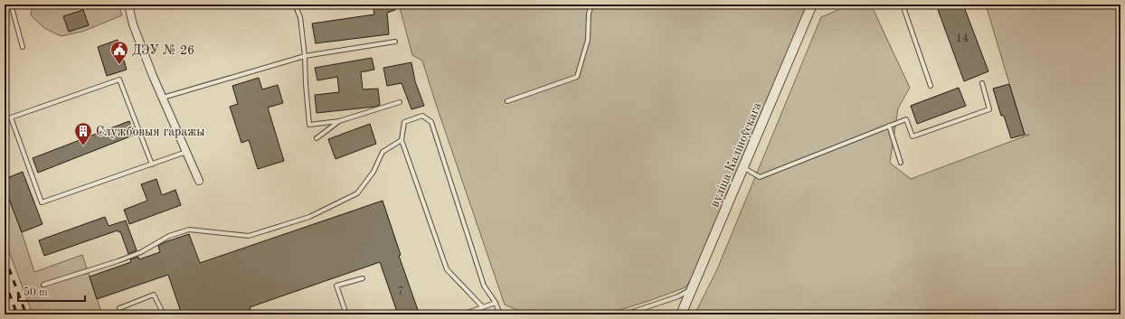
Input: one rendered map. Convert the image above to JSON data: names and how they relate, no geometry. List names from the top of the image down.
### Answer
{
  "streets": {
    "street": ["вуліца Каліноўскага"]
  },
  "places": {
    "public building": ["ДЭУ № 26"],
    "building": ["Службовыя гаражы"]
  },
  "house_numbers": ["14", "7"],
  "scale_bar": "50 m"
}
